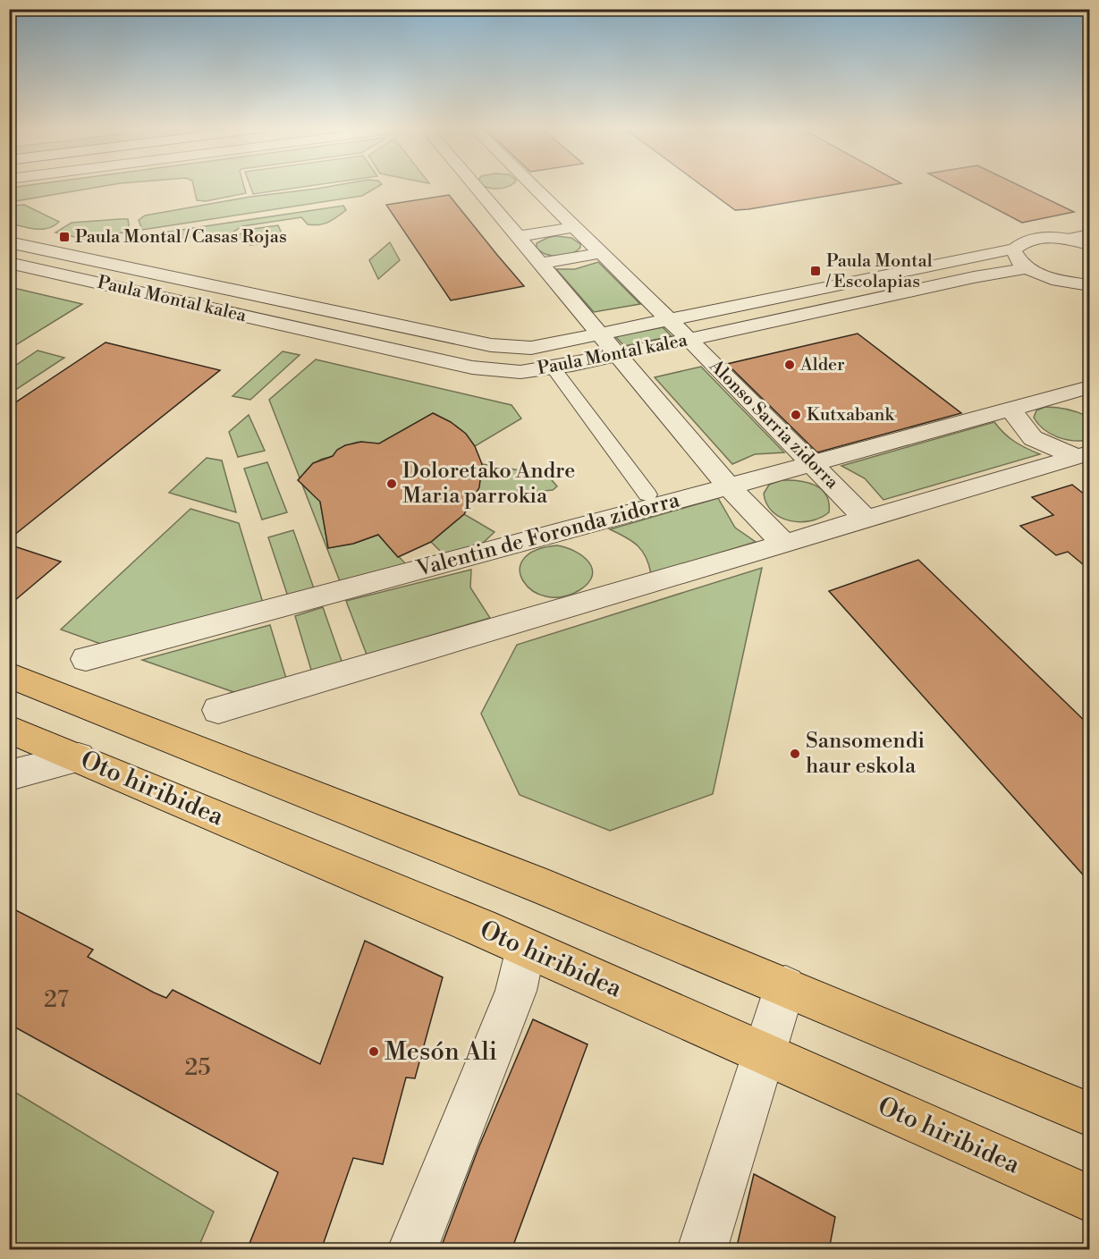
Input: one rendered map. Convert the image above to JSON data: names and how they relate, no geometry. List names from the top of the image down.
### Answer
{
  "streets": {
    "main road": ["Oto hiribidea"],
    "street": ["Paula Montal kalea", "Alonso Sarria zidorra", "Valentin de Foronda zidorra"]
  },
  "crossings": [
    ["Paula Montal kalea", "Alonso Sarria zidorra"],
    ["Alonso Sarria zidorra", "Valentin de Foronda zidorra"]
  ],
  "places": {
    "transit": ["Paula Montal / Casas Rojas", "Paula Montal / Escolapias"],
    "other": [
      "Alder",
      "Kutxabank",
      "Doloretako Andre Maria parrokia",
      "Sansomendi haur eskola",
      "Mesón Ali"
    ]
  },
  "house_numbers": ["27", "25"]
}
